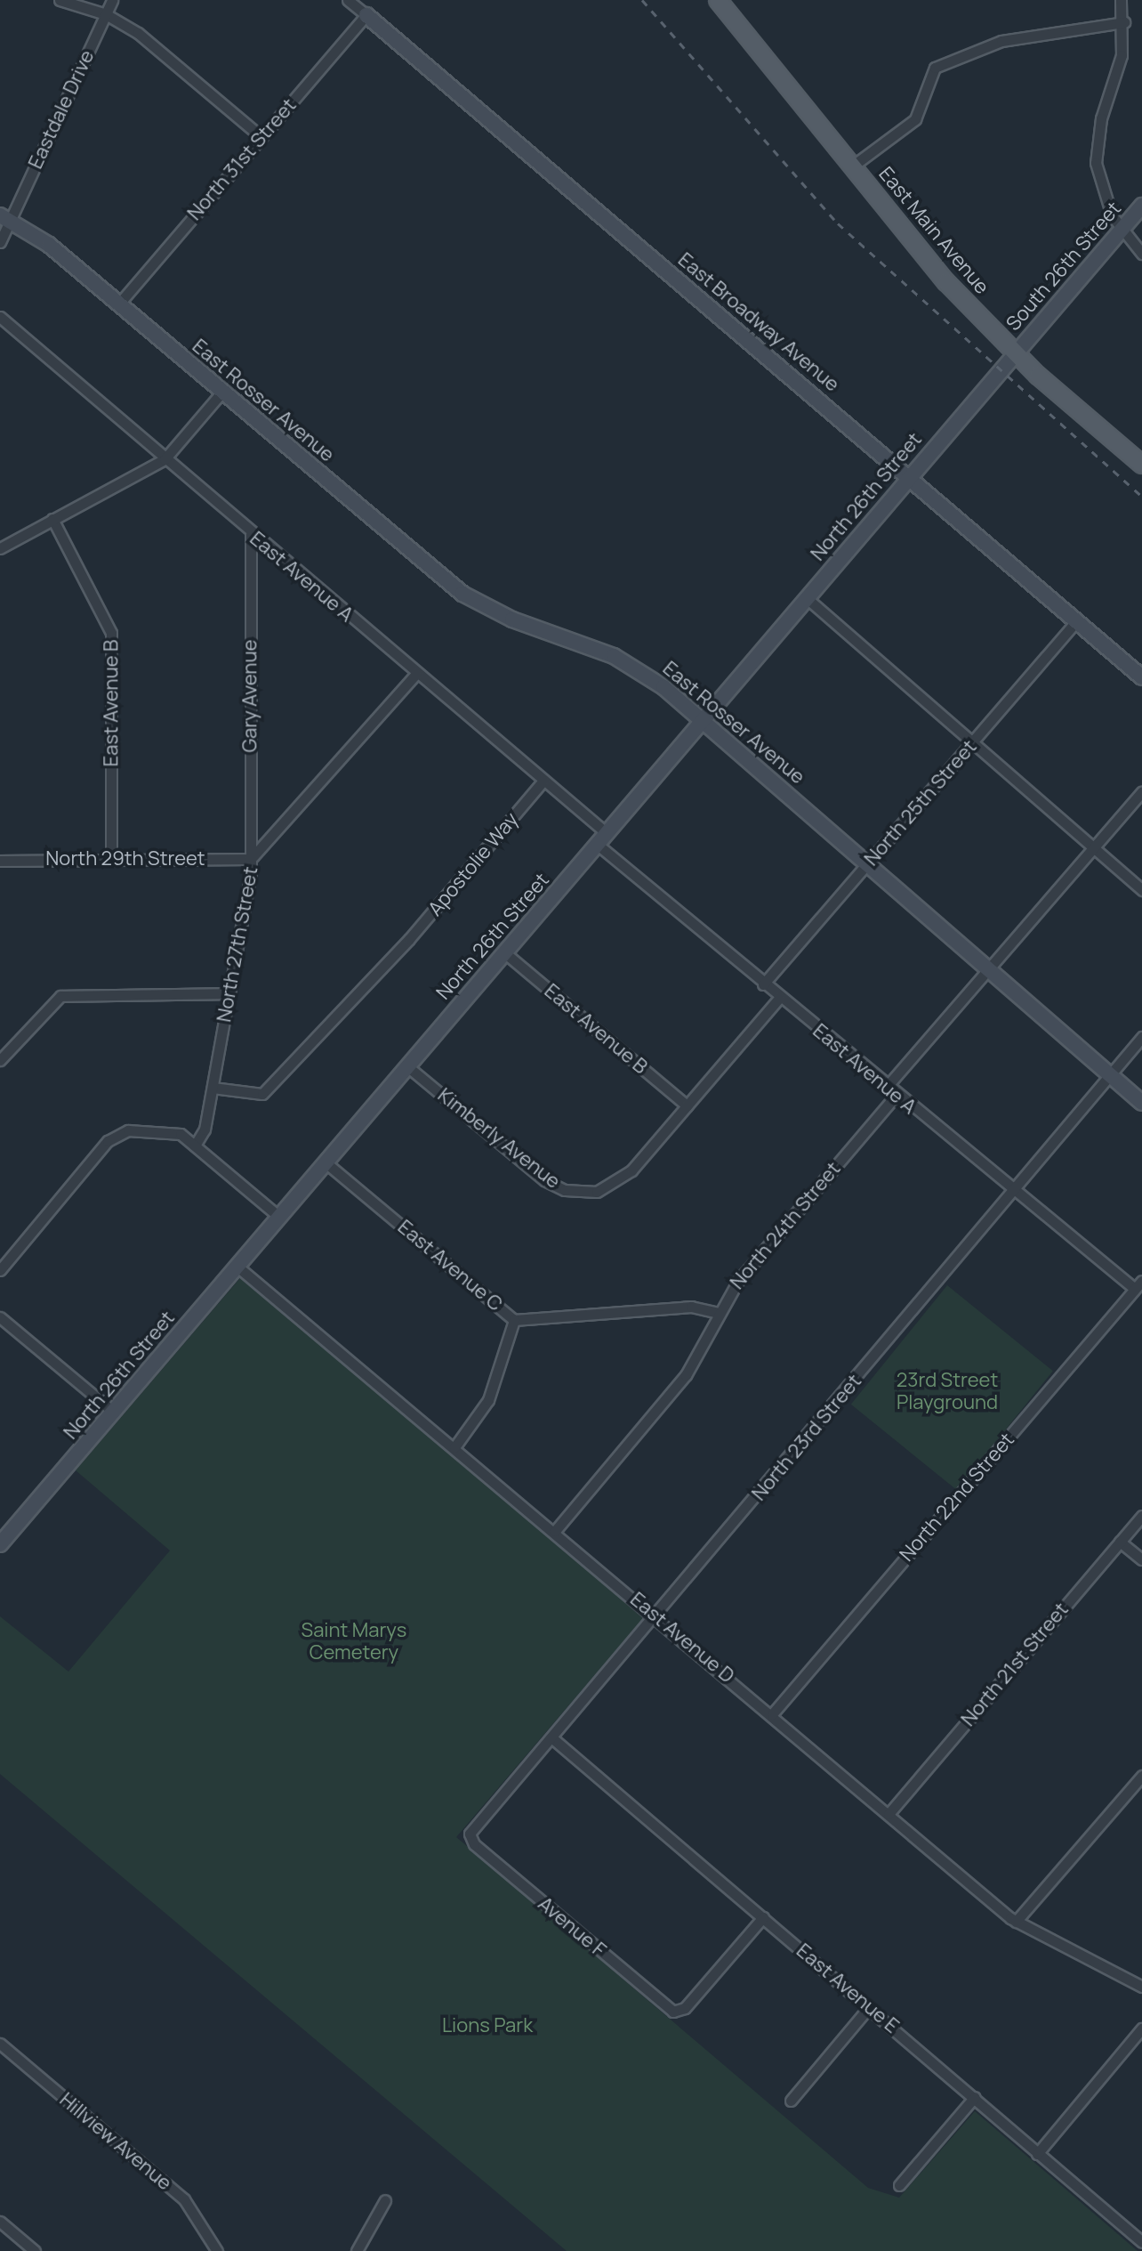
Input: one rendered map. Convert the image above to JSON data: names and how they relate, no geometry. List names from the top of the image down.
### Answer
{
  "streets": {
    "main road": ["East Main Avenue"],
    "street": [
      "Eastdale Drive",
      "North 31st Street",
      "South 26th Street",
      "East Broadway Avenue",
      "East Rosser Avenue",
      "North 26th Street",
      "East Avenue A",
      "Gary Avenue",
      "East Avenue B",
      "North 25th Street",
      "North 29th Street",
      "Apostolie Way",
      "North 27th Street",
      "Kimberly Avenue",
      "North 24th Street",
      "East Avenue C",
      "North 23rd Street",
      "North 22nd Street",
      "East Avenue D",
      "North 21st Street",
      "Avenue F",
      "East Avenue E",
      "Hillview Avenue"
    ]
  },
  "crossings": [
    ["Eastdale Drive", "East Rosser Avenue"],
    ["North 31st Street", "East Broadway Avenue"],
    ["North 31st Street", "East Rosser Avenue"],
    ["East Main Avenue", "South 26th Street"],
    ["East Main Avenue", "North 26th Street"],
    ["South 26th Street", "North 26th Street"],
    ["East Broadway Avenue", "North 26th Street"],
    ["East Broadway Avenue", "North 25th Street"],
    ["East Rosser Avenue", "North 26th Street"],
    ["East Rosser Avenue", "North 25th Street"],
    ["East Rosser Avenue", "North 23rd Street"],
    ["North 26th Street", "East Avenue A"],
    ["North 26th Street", "East Avenue B"],
    ["North 26th Street", "Kimberly Avenue"],
    ["North 26th Street", "East Avenue C"],
    ["North 26th Street", "East Avenue D"],
    ["East Avenue A", "Gary Avenue"],
    ["East Avenue A", "North 25th Street"],
    ["East Avenue A", "Apostolie Way"],
    ["East Avenue A", "North 27th Street"],
    ["East Avenue A", "North 24th Street"],
    ["East Avenue A", "North 23rd Street"],
    ["East Avenue A", "North 22nd Street"],
    ["Gary Avenue", "North 29th Street"],
    ["Gary Avenue", "North 27th Street"],
    ["East Avenue B", "North 29th Street"],
    ["East Avenue B", "Kimberly Avenue"],
    ["North 29th Street", "North 27th Street"],
    ["Apostolie Way", "North 27th Street"],
    ["North 24th Street", "East Avenue C"],
    ["North 24th Street", "East Avenue D"],
    ["North 23rd Street", "East Avenue D"],
    ["North 23rd Street", "Avenue F"],
    ["North 23rd Street", "East Avenue E"],
    ["North 22nd Street", "East Avenue D"],
    ["East Avenue D", "North 21st Street"],
    ["Avenue F", "East Avenue E"]
  ],
  "parks": ["23rd Street Playground", "Saint Marys Cemetery", "Lions Park"]
}
